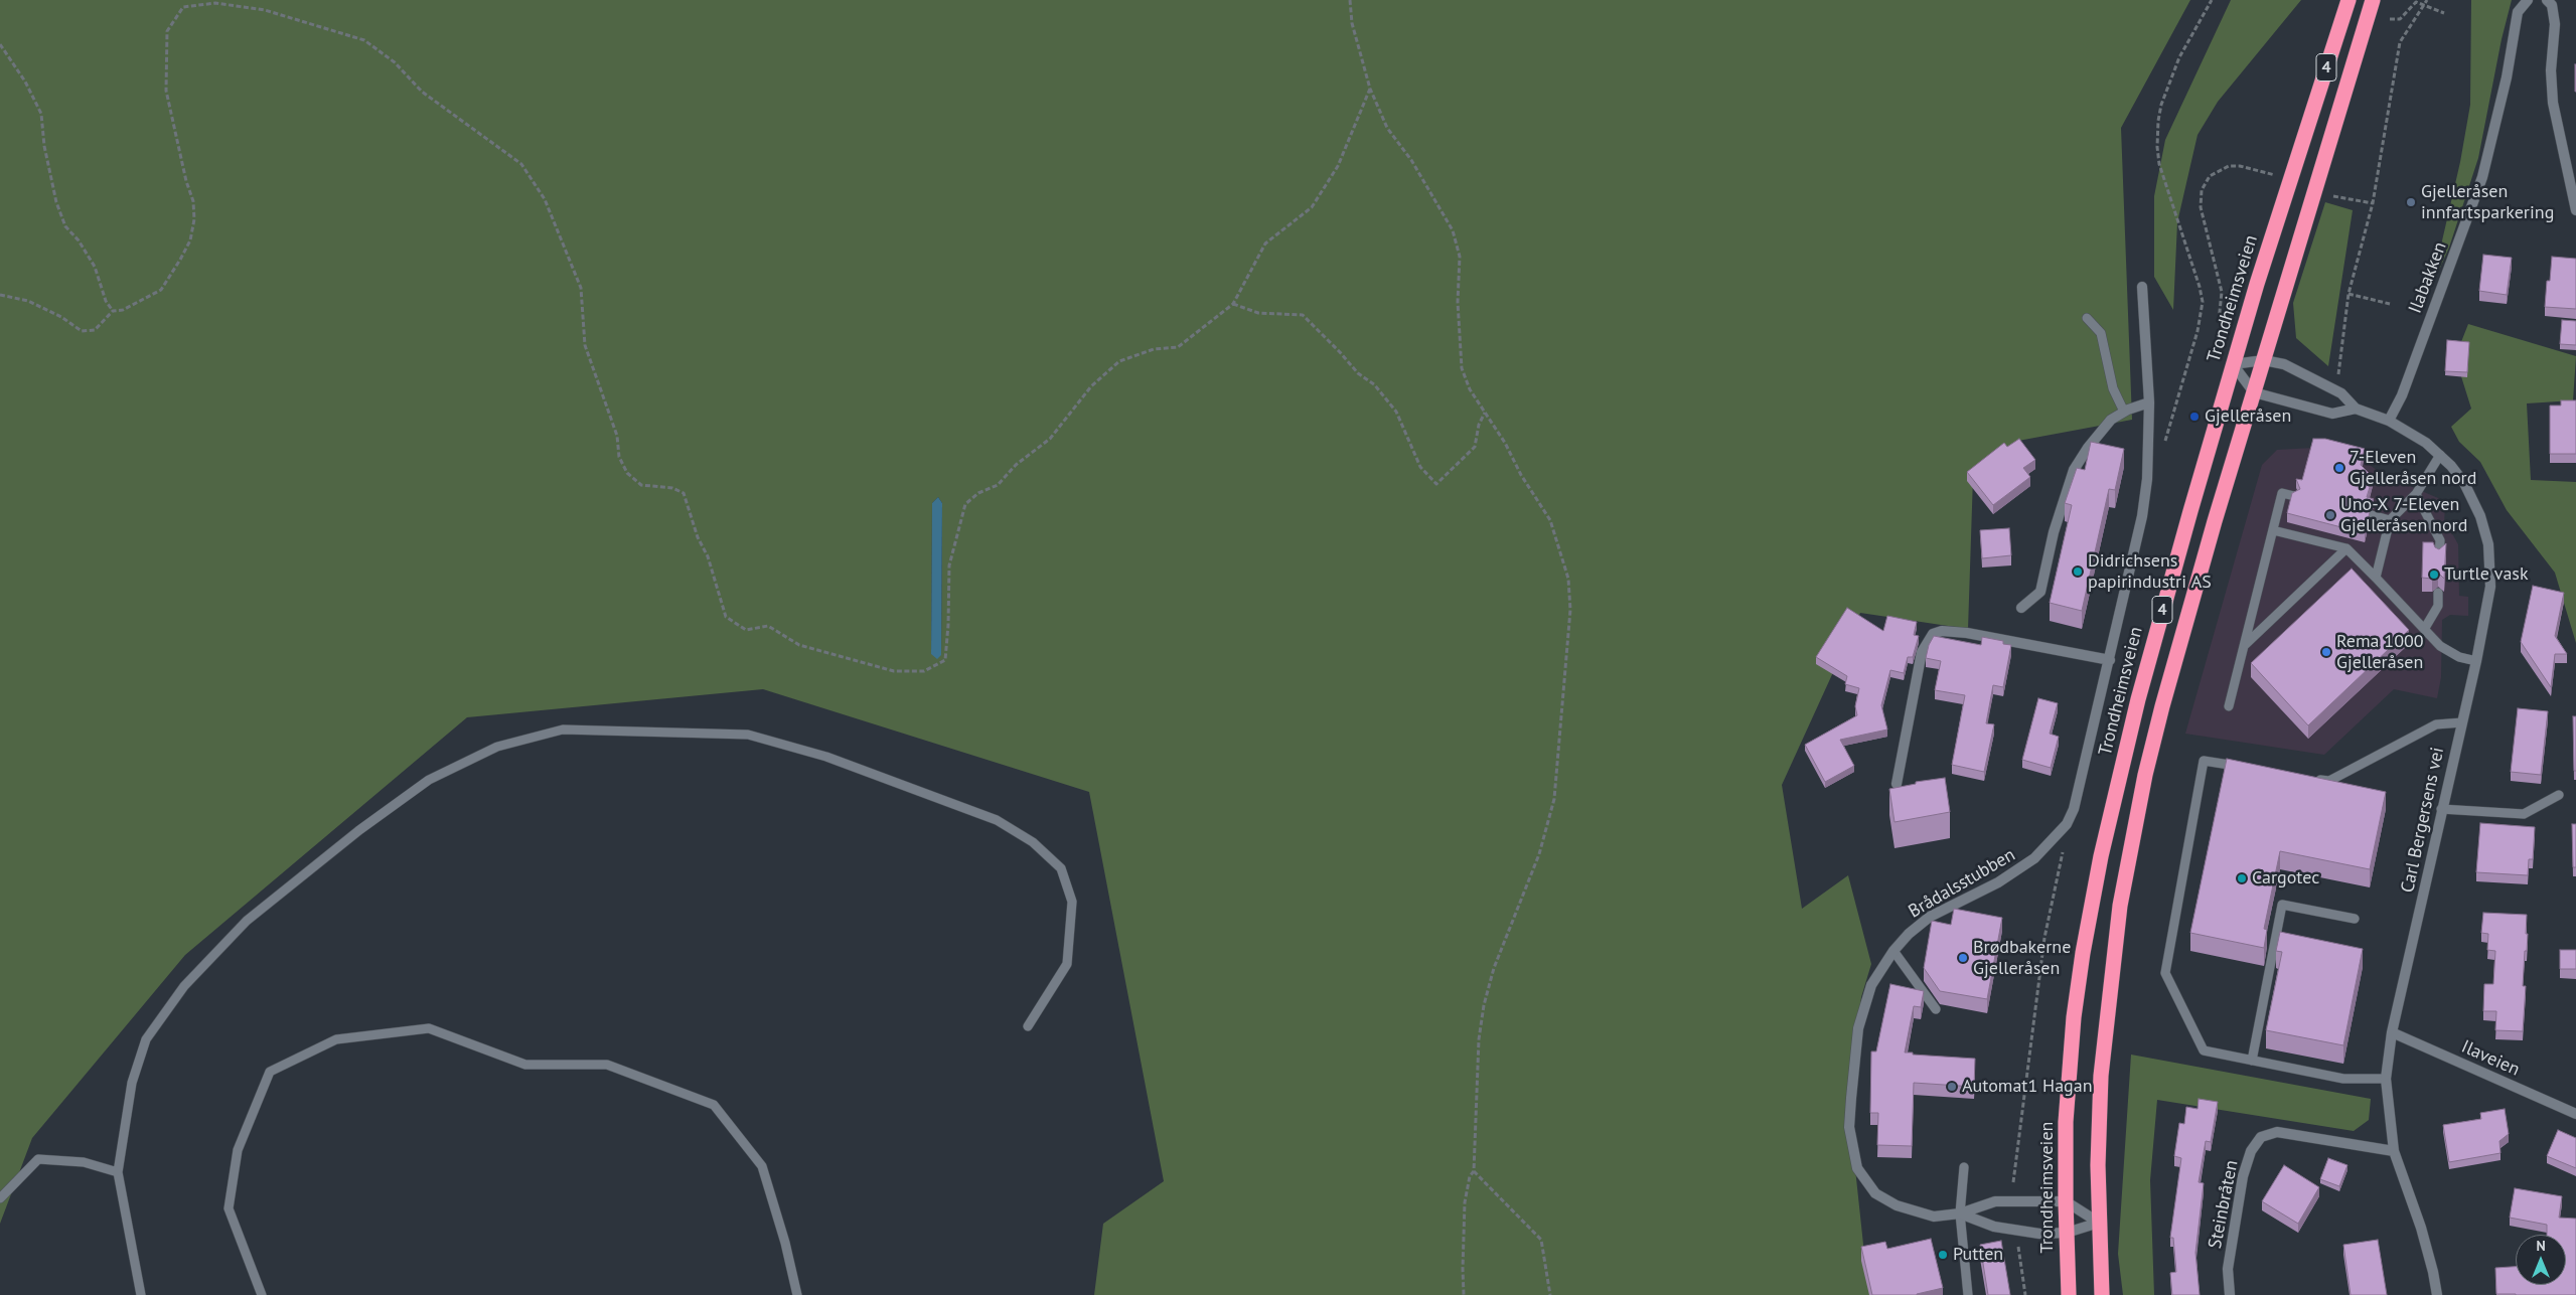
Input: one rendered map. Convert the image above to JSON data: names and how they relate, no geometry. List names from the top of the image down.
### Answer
{
  "streets": {
    "highway": ["4", "Trondheimsveien"],
    "street": [
      "Ilabakken",
      "Carl Bergersens vei",
      "Brådalsstubben",
      "Ilaveien",
      "Steinbråten"
    ]
  },
  "crossings": [
    ["4", "Carl Bergersens vei"],
    ["4", "Brådalsstubben"],
    ["Ilabakken", "Carl Bergersens vei"],
    ["Trondheimsveien", "Carl Bergersens vei"],
    ["Trondheimsveien", "Brådalsstubben"],
    ["Carl Bergersens vei", "Ilaveien"],
    ["Carl Bergersens vei", "Steinbråten"]
  ],
  "places": [
    "Gjelleråsen innfartsparkering",
    "Gjelleråsen",
    "7-Eleven Gjelleråsen nord",
    "Uno-X 7-Eleven Gjelleråsen nord",
    "Didrichsens papirindustri AS",
    "Turtle vask",
    "Rema 1000 Gjelleråsen",
    "Cargotec",
    "Brødbakerne Gjelleråsen",
    "Automat1 Hagan",
    "Putten"
  ],
  "north": "top"
}
